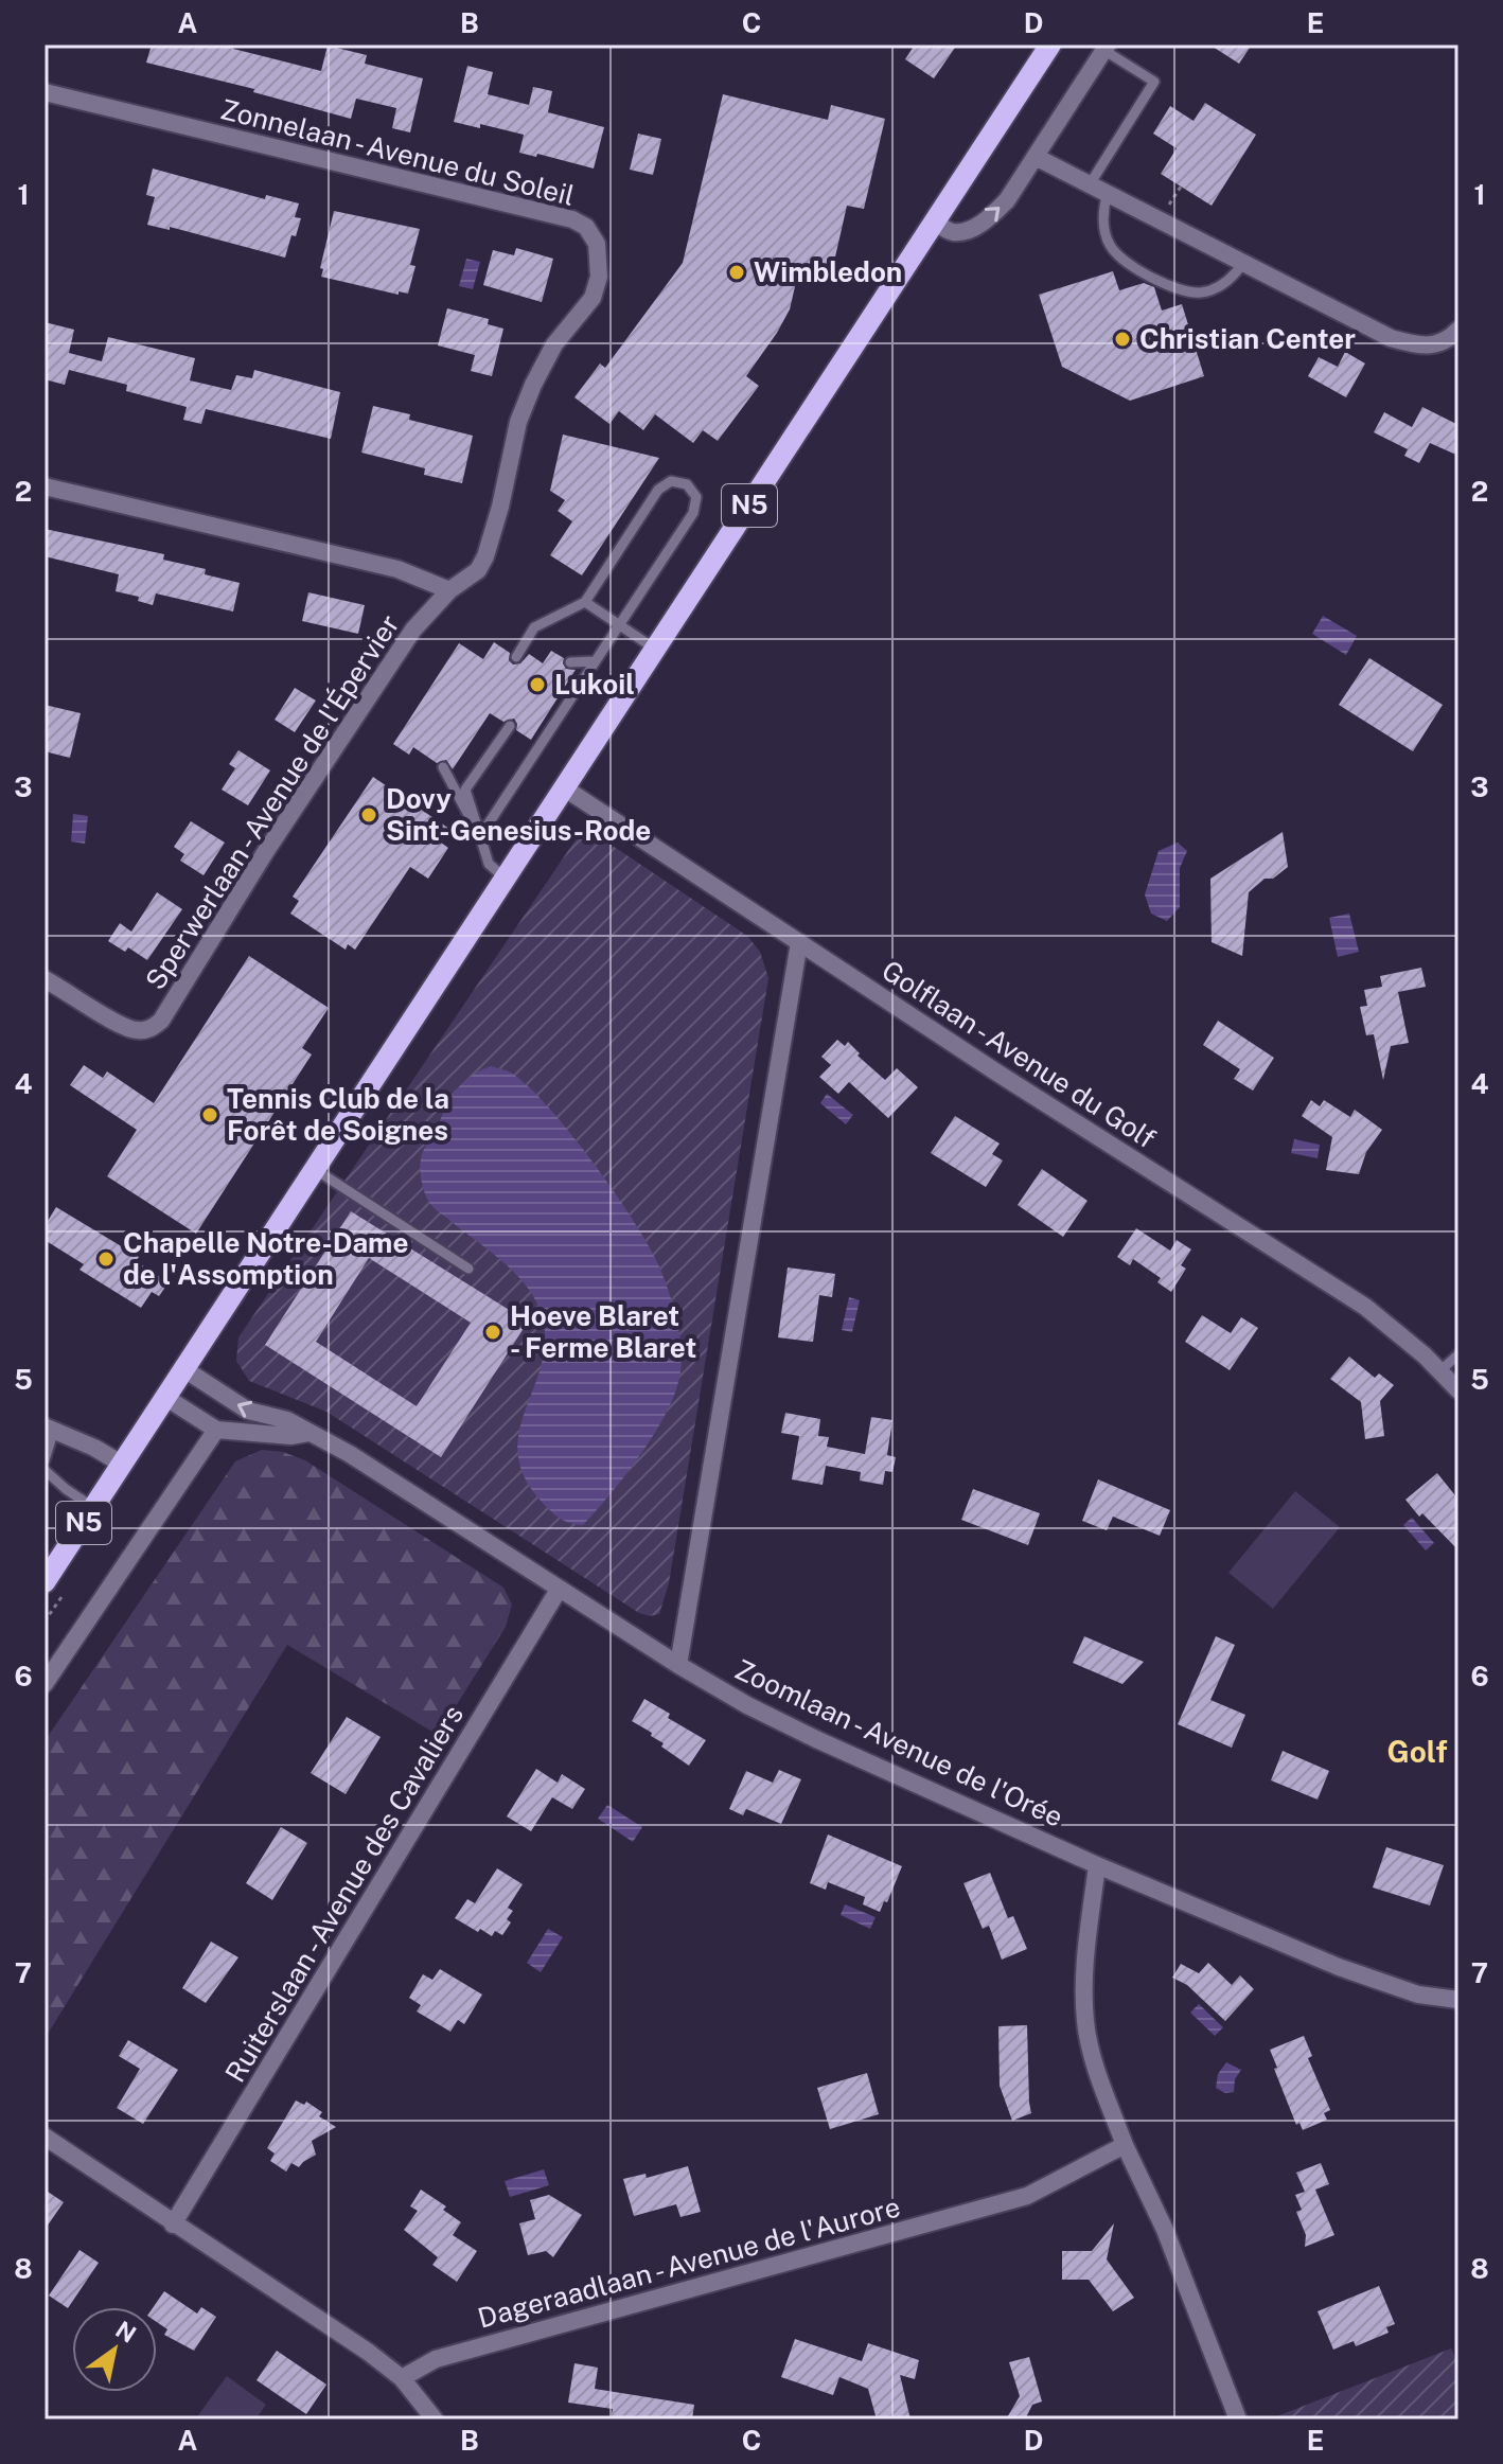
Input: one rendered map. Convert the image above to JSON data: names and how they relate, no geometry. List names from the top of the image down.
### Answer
{
  "streets": {
    "main road": ["N5"],
    "street": [
      "Zonnelaan - Avenue du Soleil",
      "Sperwerlaan - Avenue de l'Épervier",
      "Golflaan - Avenue du Golf",
      "Zoomlaan - Avenue de l'Orée",
      "Ruiterslaan - Avenue des Cavaliers",
      "Dageraadlaan - Avenue de l'Aurore"
    ]
  },
  "crossings": [
    ["Zonnelaan - Avenue du Soleil", "Sperwerlaan - Avenue de l'Épervier"],
    ["N5", "Golflaan - Avenue du Golf"],
    ["N5", "Zoomlaan - Avenue de l'Orée"],
    ["Zoomlaan - Avenue de l'Orée", "Ruiterslaan - Avenue des Cavaliers"]
  ],
  "districts": ["Golf"],
  "places": [
    "Wimbledon",
    "Christian Center",
    "Lukoil",
    "Dovy Sint-Genesius-Rode",
    "Tennis Club de la Forêt de Soignes",
    "Chapelle Notre-Dame de l'Assomption",
    "Hoeve Blaret - Ferme Blaret"
  ],
  "north": "top right",
  "grid": {
    "columns": [
      "A",
      "B",
      "C",
      "D",
      "E"
    ],
    "rows": [
      "1",
      "2",
      "3",
      "4",
      "5",
      "6",
      "7",
      "8"
    ]
  }
}
